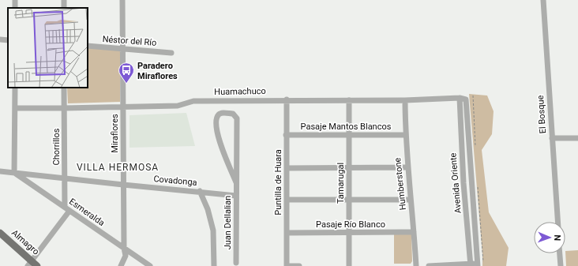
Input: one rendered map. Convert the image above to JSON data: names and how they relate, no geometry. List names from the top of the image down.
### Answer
{
  "streets": {
    "main road": ["Almagro"],
    "street": [
      "Néstor del Río",
      "Huamachuco",
      "El Bosque",
      "Pasaje Mantos Blancos",
      "Miraflores",
      "Chorrillos",
      "Covadonga",
      "Puntilla de Huara",
      "Tamarugal",
      "Avenida Oriente",
      "Humberstone",
      "Esmeralda",
      "Juan Dellalian",
      "Pasaje Río Blanco"
    ]
  },
  "crossings": [
    ["Néstor del Río", "Miraflores"],
    ["Huamachuco", "Miraflores"],
    ["Huamachuco", "Chorrillos"],
    ["Huamachuco", "Puntilla de Huara"],
    ["Huamachuco", "Tamarugal"],
    ["Huamachuco", "Avenida Oriente"],
    ["Huamachuco", "Humberstone"],
    ["Pasaje Mantos Blancos", "Puntilla de Huara"],
    ["Pasaje Mantos Blancos", "Tamarugal"],
    ["Pasaje Mantos Blancos", "Humberstone"],
    ["Miraflores", "Covadonga"],
    ["Miraflores", "Esmeralda"],
    ["Chorrillos", "Covadonga"],
    ["Chorrillos", "Esmeralda"],
    ["Covadonga", "Esmeralda"],
    ["Covadonga", "Juan Dellalian"],
    ["Puntilla de Huara", "Pasaje Río Blanco"],
    ["Tamarugal", "Pasaje Río Blanco"],
    ["Humberstone", "Pasaje Río Blanco"]
  ],
  "districts": ["VILLA HERMOSA"],
  "places": {
    "bus stop": ["Paradero Miraflores"]
  },
  "north": "right"
}
